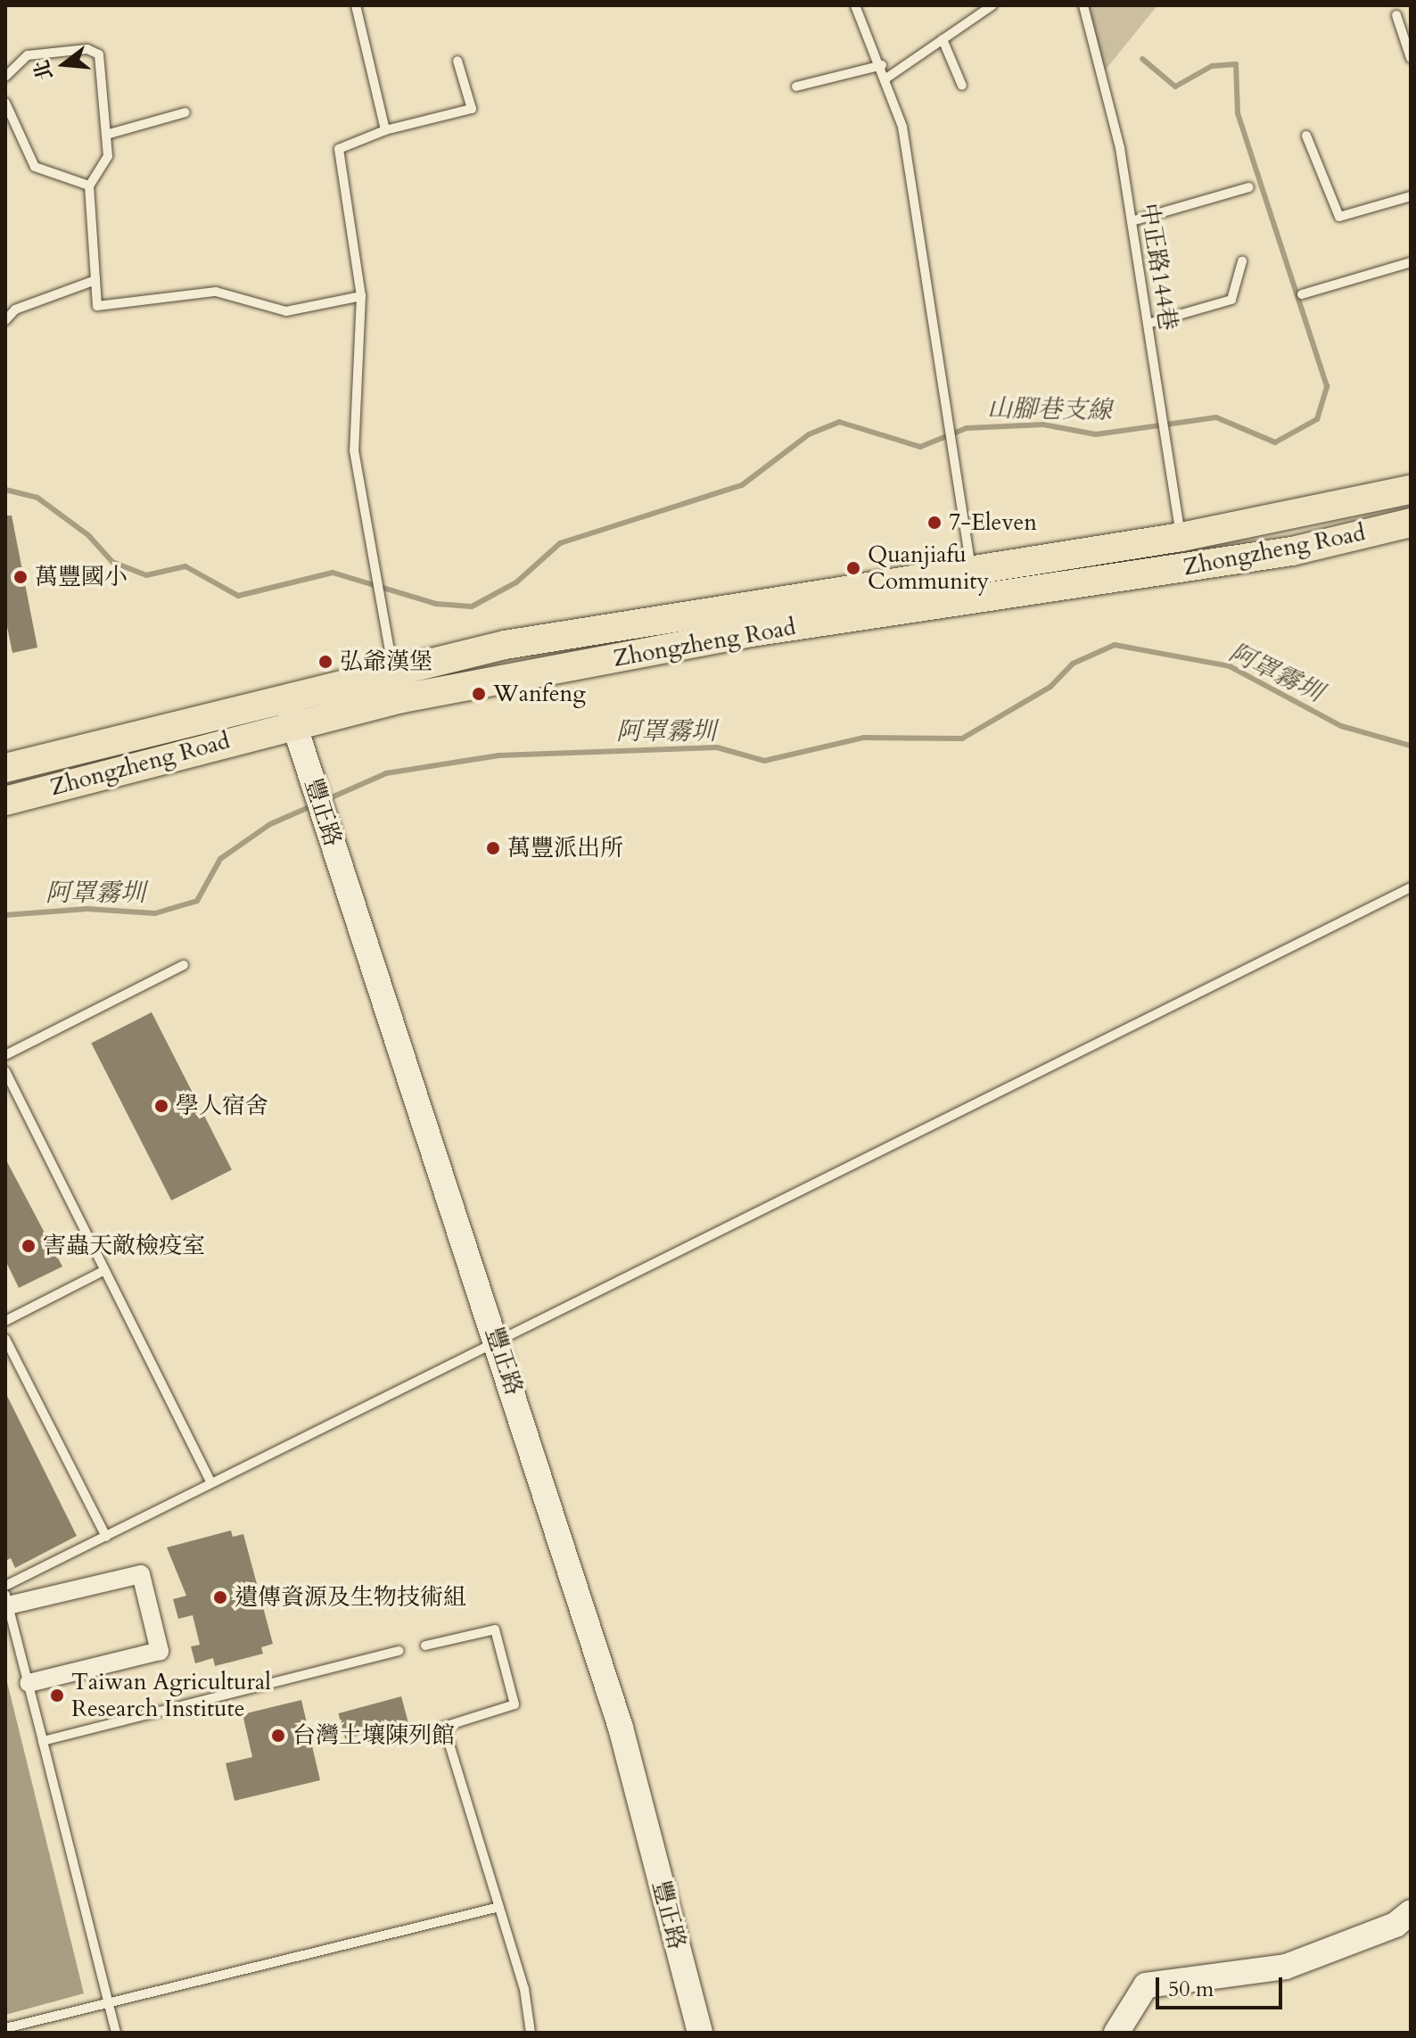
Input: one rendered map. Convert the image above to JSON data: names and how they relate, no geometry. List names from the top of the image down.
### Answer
{
  "streets": {
    "main road": ["Zhongzheng Road"],
    "street": ["豐正路"],
    "lane": ["中正路144巷"]
  },
  "crossings": [
    ["中正路144巷", "Zhongzheng Road"],
    ["Zhongzheng Road", "豐正路"]
  ],
  "water": ["山腳巷支線", "阿罩霧圳"],
  "places": [
    "7-Eleven",
    "Quanjiafu Community",
    "萬豐國小",
    "弘爺漢堡",
    "Wanfeng",
    "萬豐派出所",
    "學人宿舍",
    "害蟲天敵檢疫室",
    "遺傳資源及生物技術組",
    "Taiwan Agricultural Research Institute",
    "台灣土壤陳列館"
  ],
  "scale_bar": "50 m",
  "north": "left"
}
